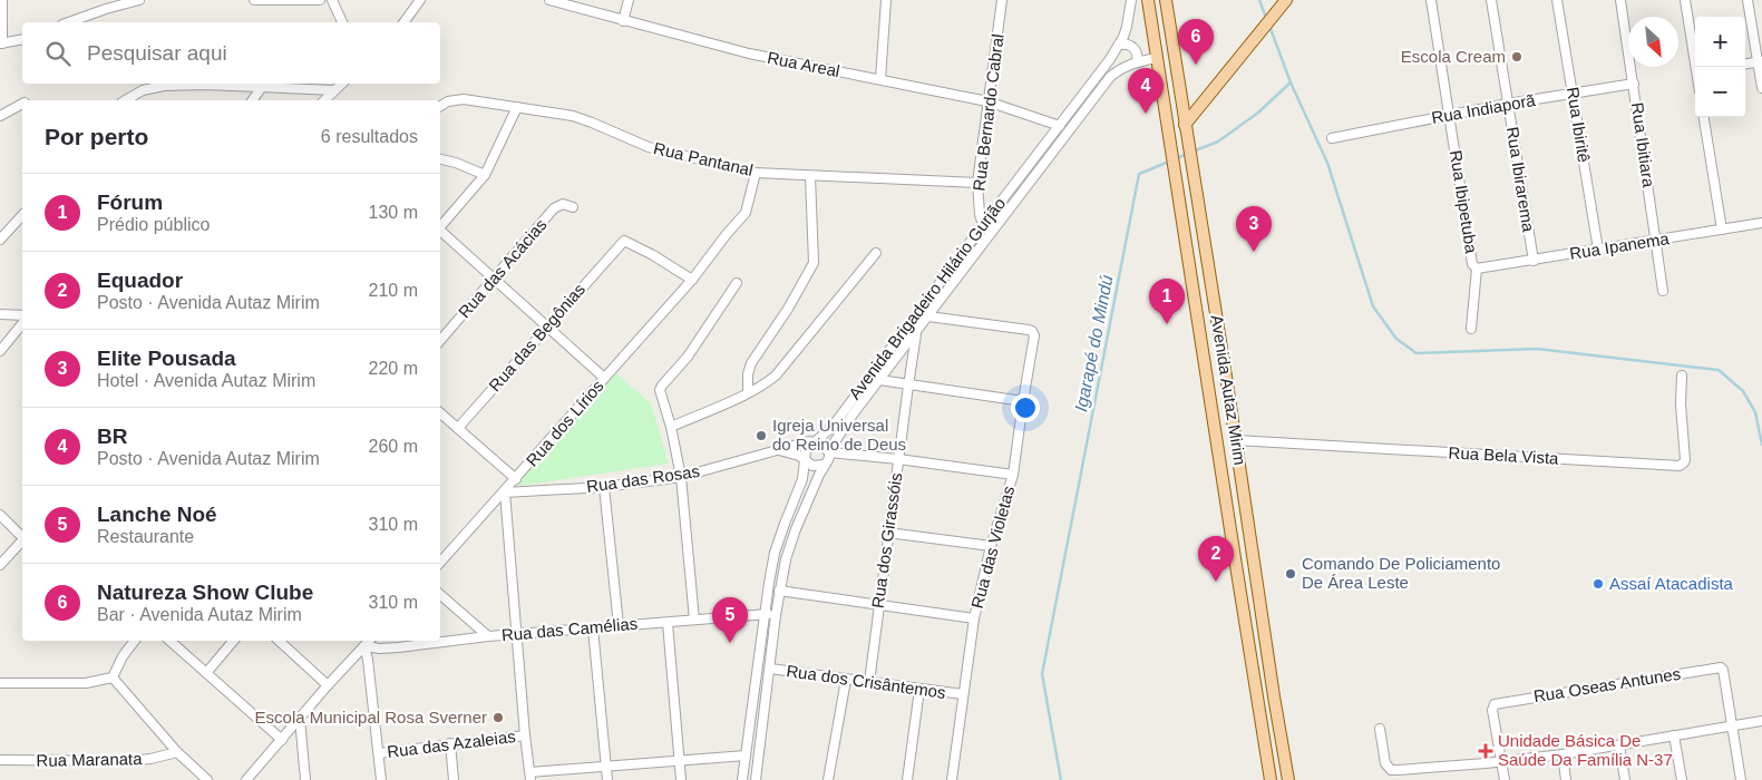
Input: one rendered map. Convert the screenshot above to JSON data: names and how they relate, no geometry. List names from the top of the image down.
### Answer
{
  "streets": {
    "main road": ["Avenida Autaz Mirim"],
    "street": [
      "Rua Areal",
      "Rua Indiaporã",
      "Rua Bernardo Cabral",
      "Rua Ibiritê",
      "Rua Ibitiara",
      "Rua Pantanal",
      "Rua Ibirarema",
      "Rua Ibipetuba",
      "Rua Ipanema",
      "Rua das Acácias",
      "Avenida Brigadeiro Hilário Gurjão",
      "Rua das Begônias",
      "Rua dos Lírios",
      "Rua Bela Vista",
      "Rua das Rosas",
      "Rua dos Girassóis",
      "Rua das Violetas",
      "Rua das Camélias",
      "Rua dos Crisântemos",
      "Rua Oseas Antunes",
      "Rua das Azaleias",
      "Rua Maranata"
    ]
  },
  "crossings": [
    ["Rua Areal", "Rua Bernardo Cabral"],
    ["Rua Areal", "Avenida Brigadeiro Hilário Gurjão"],
    ["Rua Indiaporã", "Rua Ibiritê"],
    ["Rua Indiaporã", "Rua Ibitiara"],
    ["Rua Indiaporã", "Rua Ibirarema"],
    ["Rua Indiaporã", "Rua Ibipetuba"],
    ["Rua Bernardo Cabral", "Rua Pantanal"],
    ["Rua Bernardo Cabral", "Avenida Brigadeiro Hilário Gurjão"],
    ["Rua Ibiritê", "Rua Ipanema"],
    ["Rua Ibitiara", "Rua Ipanema"],
    ["Rua Pantanal", "Rua dos Lírios"],
    ["Rua Ibirarema", "Rua Ipanema"],
    ["Rua Ibipetuba", "Rua Ipanema"],
    ["Avenida Brigadeiro Hilário Gurjão", "Avenida Autaz Mirim"],
    ["Avenida Brigadeiro Hilário Gurjão", "Rua das Rosas"],
    ["Avenida Brigadeiro Hilário Gurjão", "Rua dos Girassóis"],
    ["Avenida Brigadeiro Hilário Gurjão", "Rua das Violetas"],
    ["Avenida Brigadeiro Hilário Gurjão", "Rua das Camélias"],
    ["Avenida Brigadeiro Hilário Gurjão", "Rua dos Crisântemos"],
    ["Rua das Begônias", "Rua dos Lírios"],
    ["Avenida Autaz Mirim", "Rua Bela Vista"],
    ["Rua dos Lírios", "Rua das Rosas"],
    ["Rua dos Girassóis", "Rua dos Crisântemos"],
    ["Rua das Violetas", "Rua dos Crisântemos"]
  ],
  "water": ["Igarapé do Mindú"],
  "places": {
    "other": [
      "Escola Cream",
      "Igreja Universal do Reino de Deus",
      "Comando De Policiamento De Área Leste",
      "Assaí Atacadista",
      "Escola Municipal Rosa Sverner"
    ],
    "health": ["Unidade Básica De Saúde Da Família N-37"]
  },
  "north": "bottom right",
  "page": {
    "map_buttons": ["+", "−"],
    "pins": [
      "6",
      "4",
      "3",
      "1",
      "2",
      "5"
    ],
    "search": "Pesquisar aqui",
    "heading": ["Por perto", "6 resultados"],
    "list": [
      {
        "mark": "1",
        "name": "Fórum",
        "note": "Prédio público",
        "value": "130 m"
      },
      {
        "mark": "2",
        "name": "Equador",
        "note": "Posto · Avenida Autaz Mirim",
        "value": "210 m"
      },
      {
        "mark": "3",
        "name": "Elite Pousada",
        "note": "Hotel · Avenida Autaz Mirim",
        "value": "220 m"
      },
      {
        "mark": "4",
        "name": "BR",
        "note": "Posto · Avenida Autaz Mirim",
        "value": "260 m"
      },
      {
        "mark": "5",
        "name": "Lanche Noé",
        "note": "Restaurante",
        "value": "310 m"
      },
      {
        "mark": "6",
        "name": "Natureza Show Clube",
        "note": "Bar · Avenida Autaz Mirim",
        "value": "310 m"
      }
    ]
  }
}
